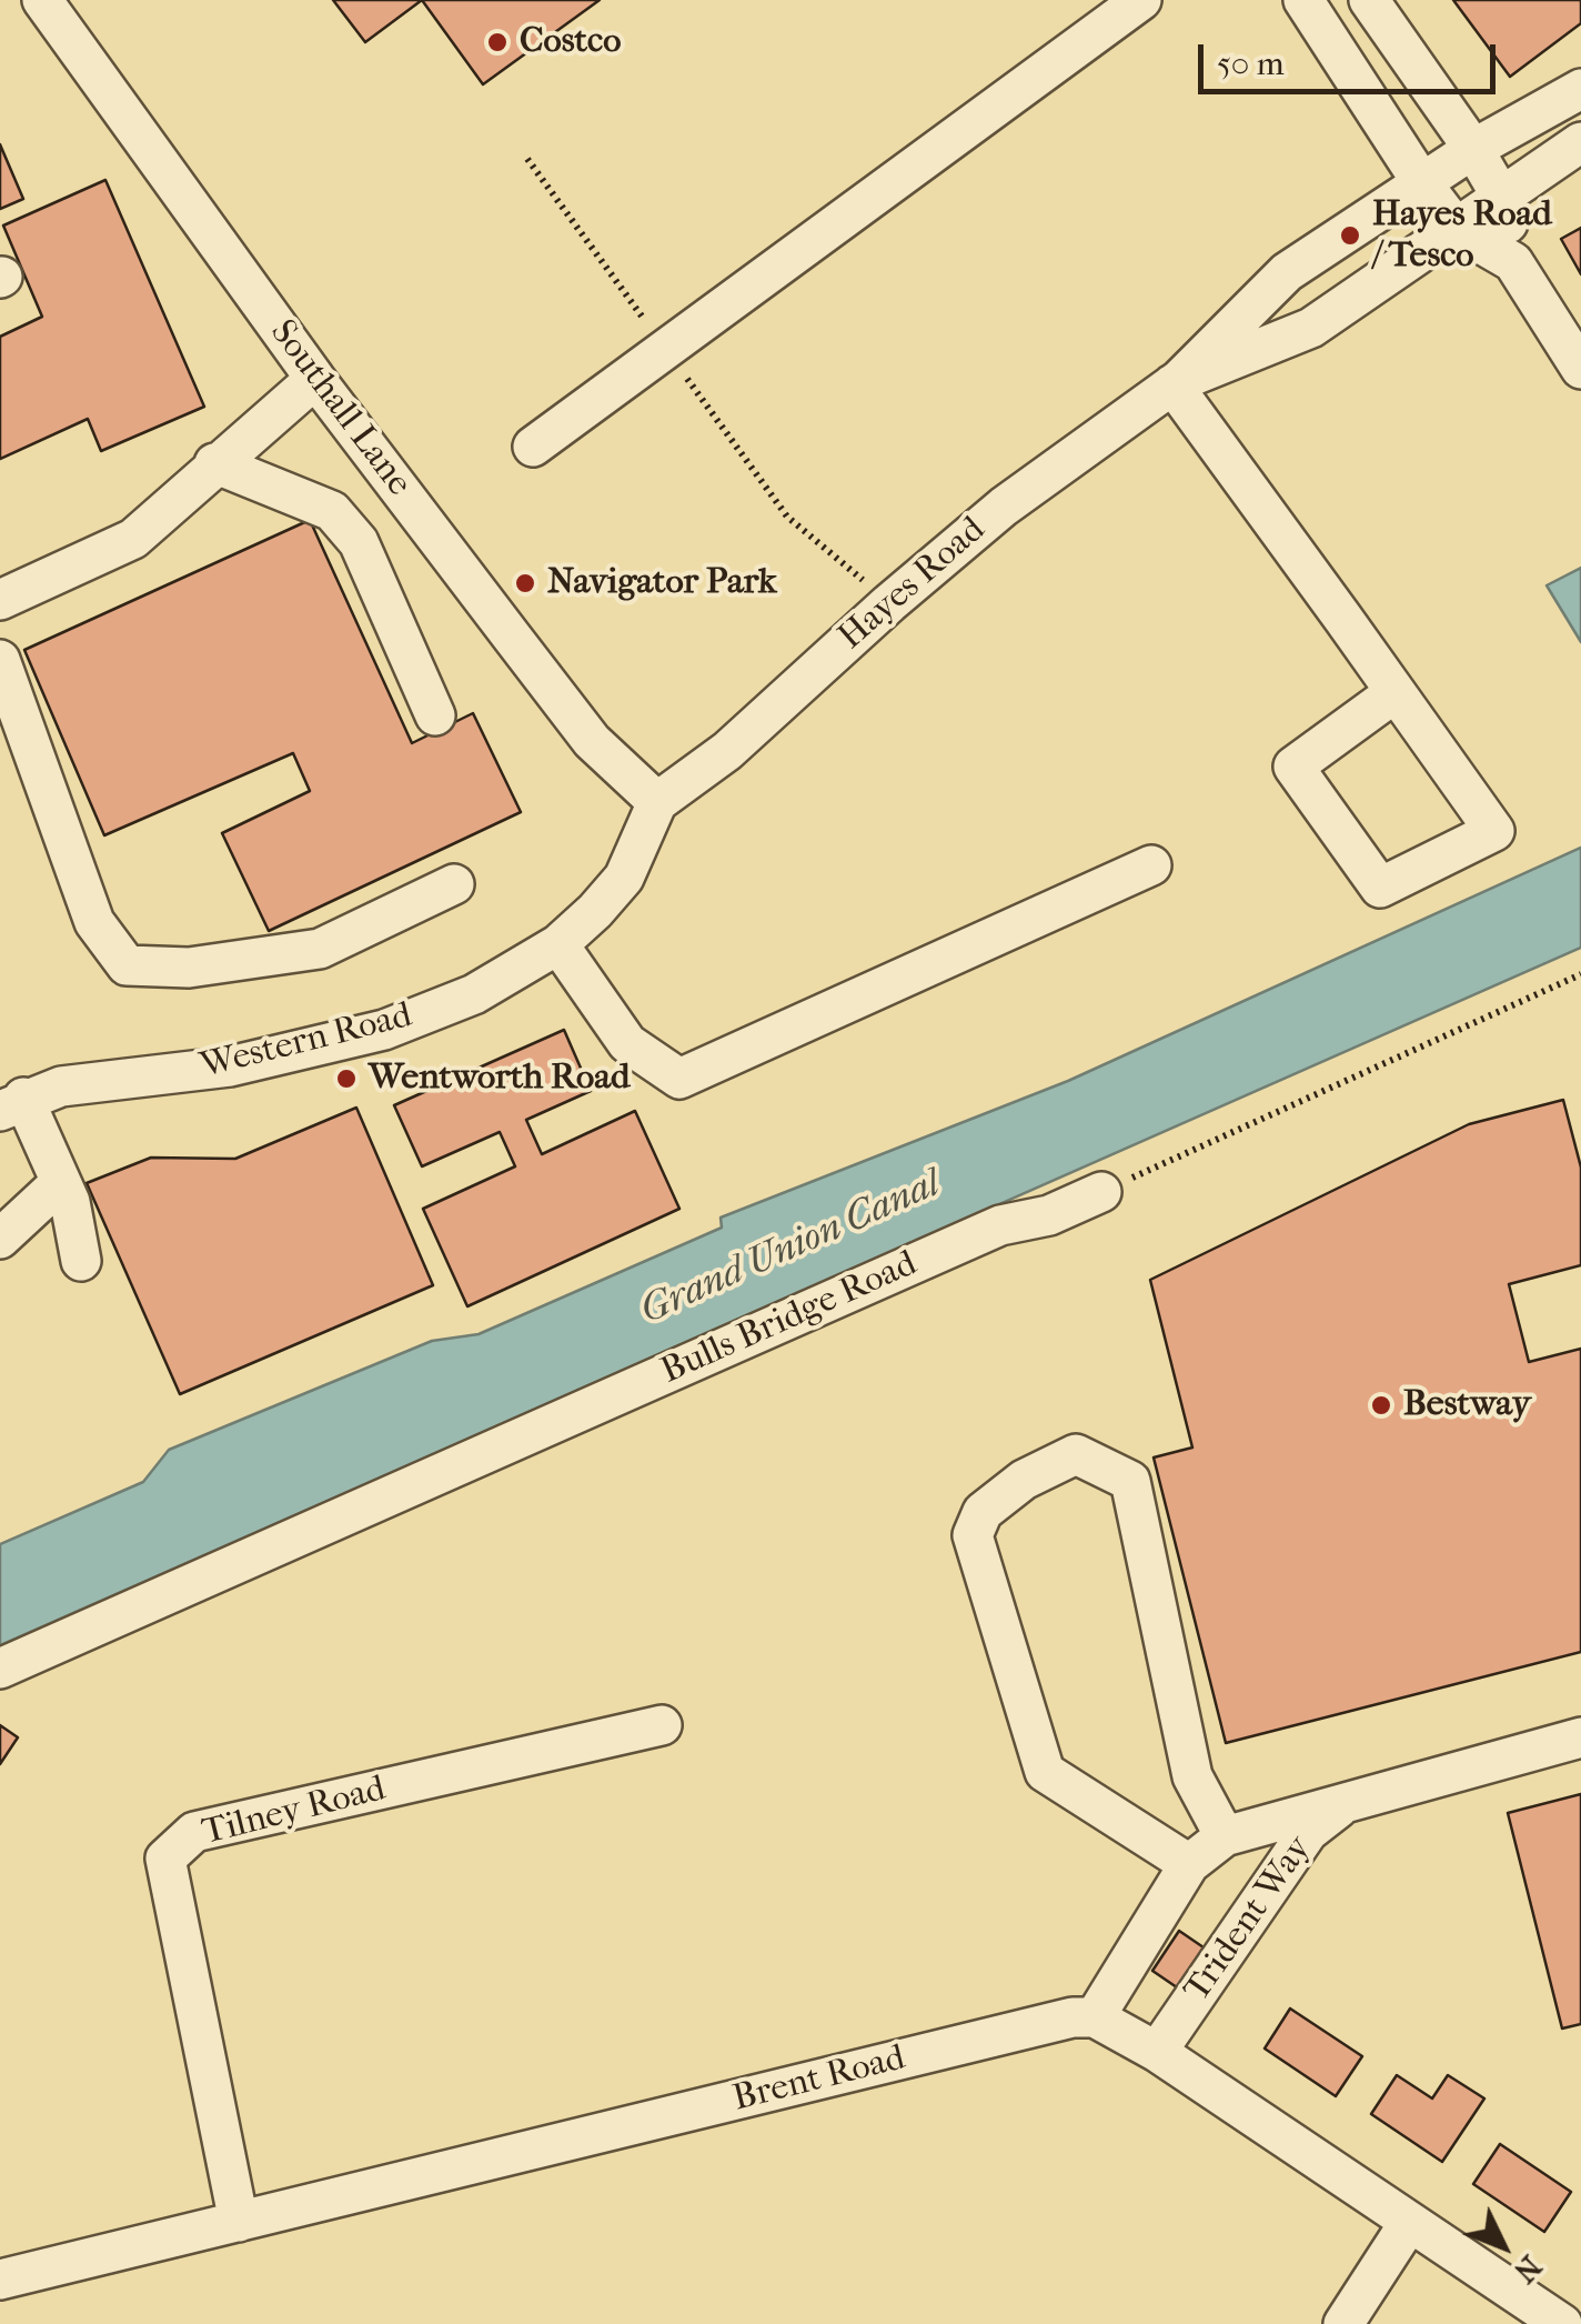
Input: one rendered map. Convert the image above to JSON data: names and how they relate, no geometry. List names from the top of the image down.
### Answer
{
  "streets": {
    "street": [
      "Southall Lane",
      "Hayes Road",
      "Western Road",
      "Bulls Bridge Road",
      "Tilney Road",
      "Trident Way",
      "Brent Road"
    ]
  },
  "crossings": [
    ["Southall Lane", "Hayes Road"],
    ["Southall Lane", "Western Road"],
    ["Hayes Road", "Western Road"],
    ["Tilney Road", "Brent Road"],
    ["Trident Way", "Brent Road"]
  ],
  "water": ["Grand Union Canal"],
  "places": [
    "Costco",
    "Hayes Road / Tesco",
    "Navigator Park",
    "Wentworth Road",
    "Bestway"
  ],
  "scale_bar": "50 m",
  "north": "bottom right"
}
